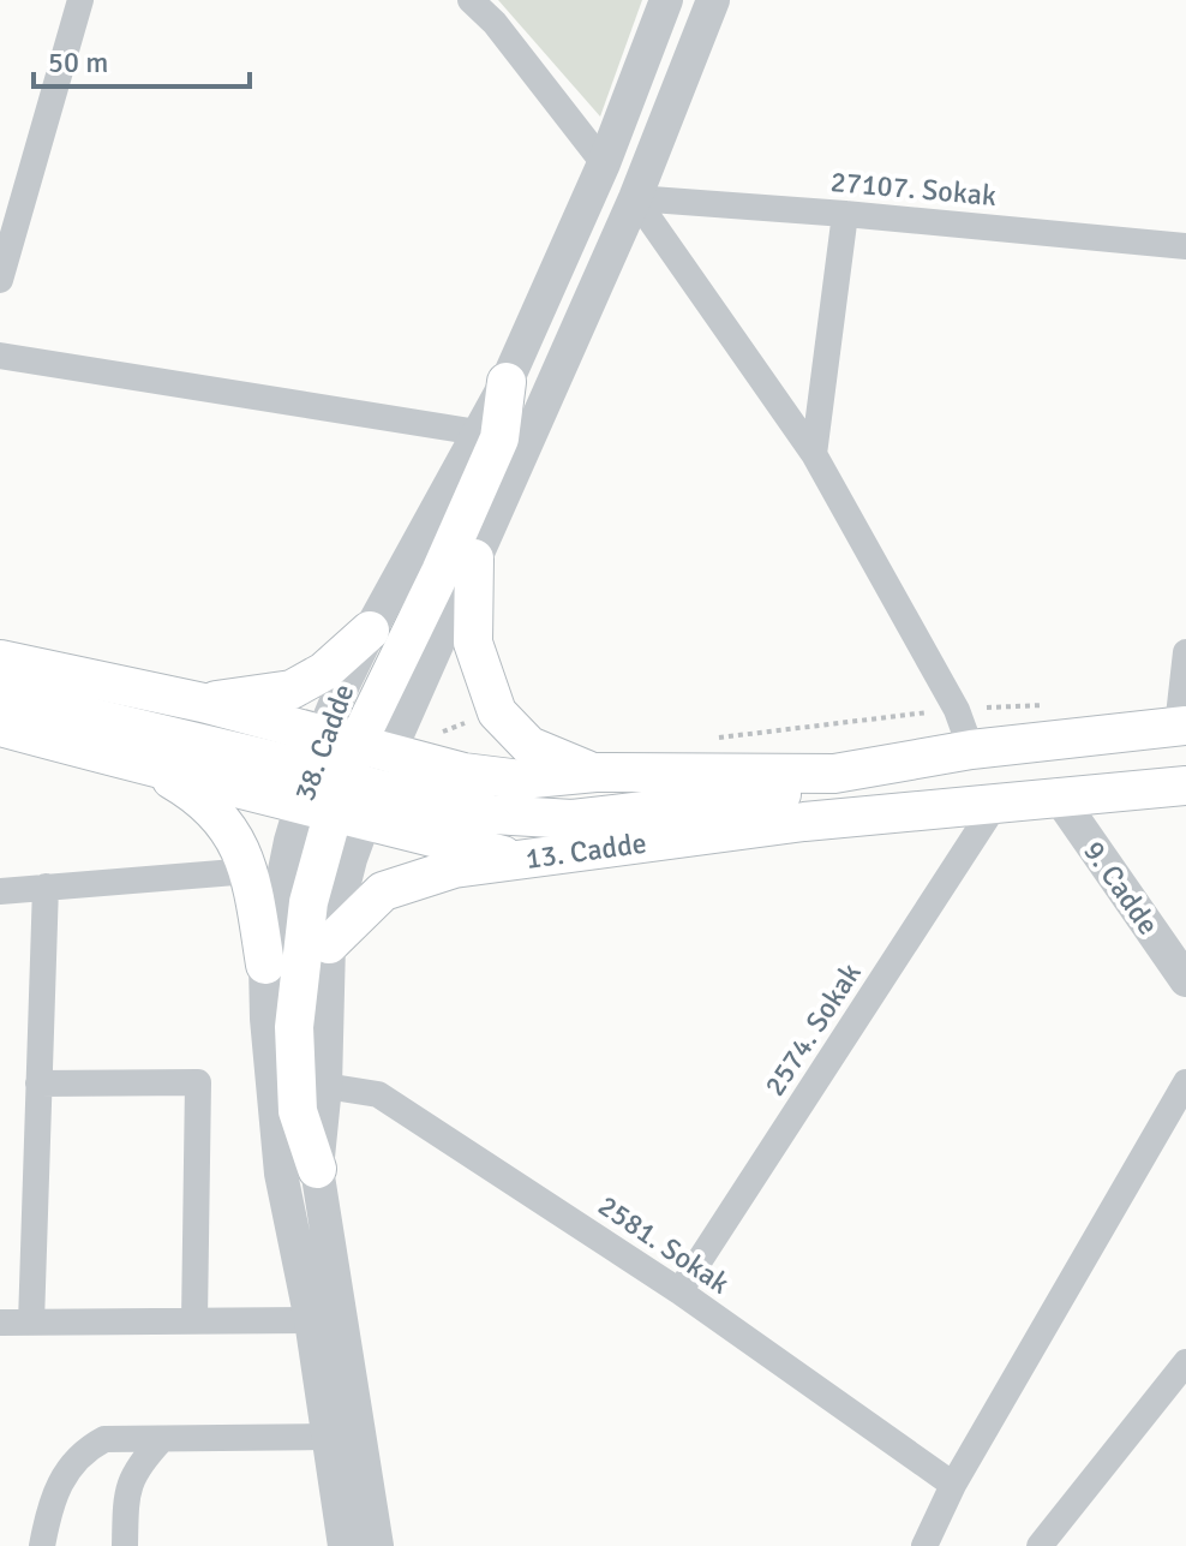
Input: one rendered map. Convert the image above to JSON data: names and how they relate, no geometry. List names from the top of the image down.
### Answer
{
  "streets": {
    "main road": ["13. Cadde"],
    "street": [
      "27107. Sokak",
      "38. Cadde",
      "9. Cadde",
      "2574. Sokak",
      "2581. Sokak"
    ]
  },
  "crossings": [
    ["27107. Sokak", "38. Cadde"],
    ["38. Cadde", "13. Cadde"],
    ["38. Cadde", "2581. Sokak"],
    ["13. Cadde", "9. Cadde"],
    ["13. Cadde", "2574. Sokak"],
    ["2574. Sokak", "2581. Sokak"]
  ],
  "scale_bar": "50 m"
}
